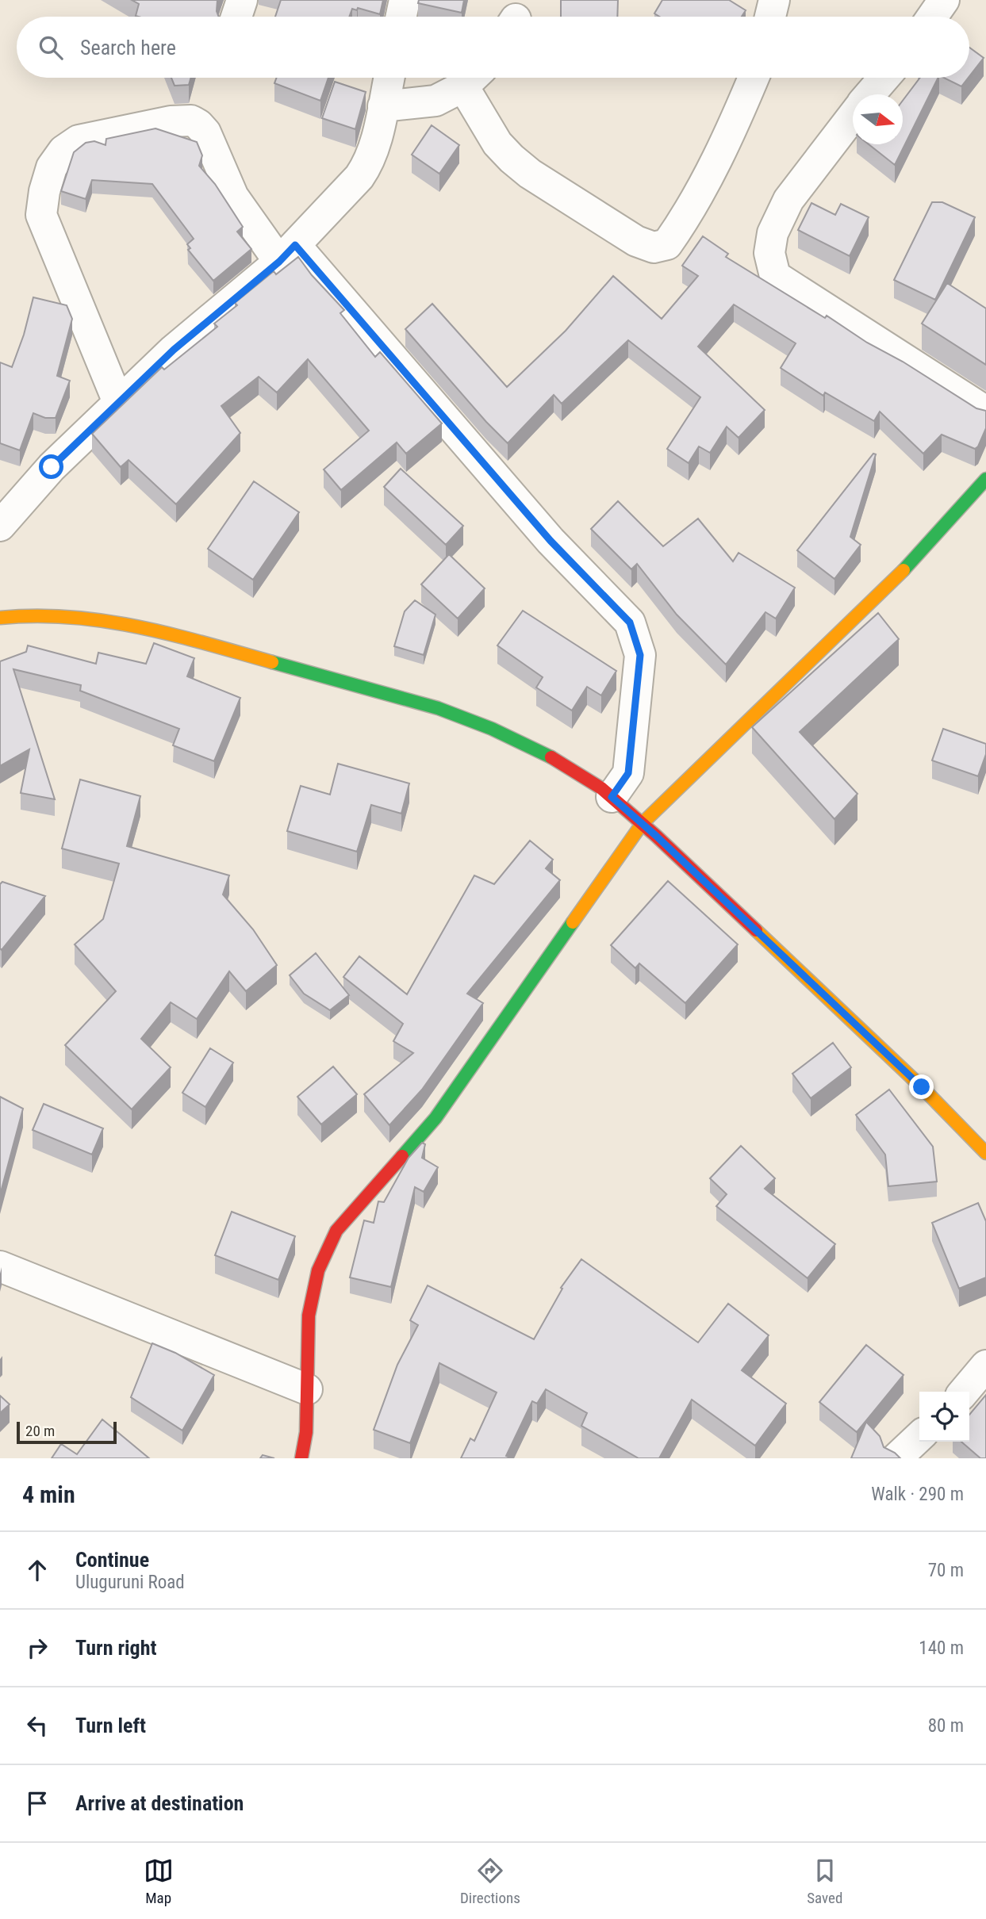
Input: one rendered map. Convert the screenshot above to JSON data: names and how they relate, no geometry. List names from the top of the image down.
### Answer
{
  "scale_bar": "20 m",
  "north": "right",
  "page": {
    "search": "Search here",
    "scale": "20 m",
    "heading": ["4 min", "Walk · 290 m"],
    "list": [
      ["Continue", "Uluguruni Road", "70 m"],
      ["Turn right", "140 m"],
      ["Turn left", "80 m"],
      "Arrive at destination"
    ],
    "nav": ["Map", "Directions", "Saved"]
  }
}
